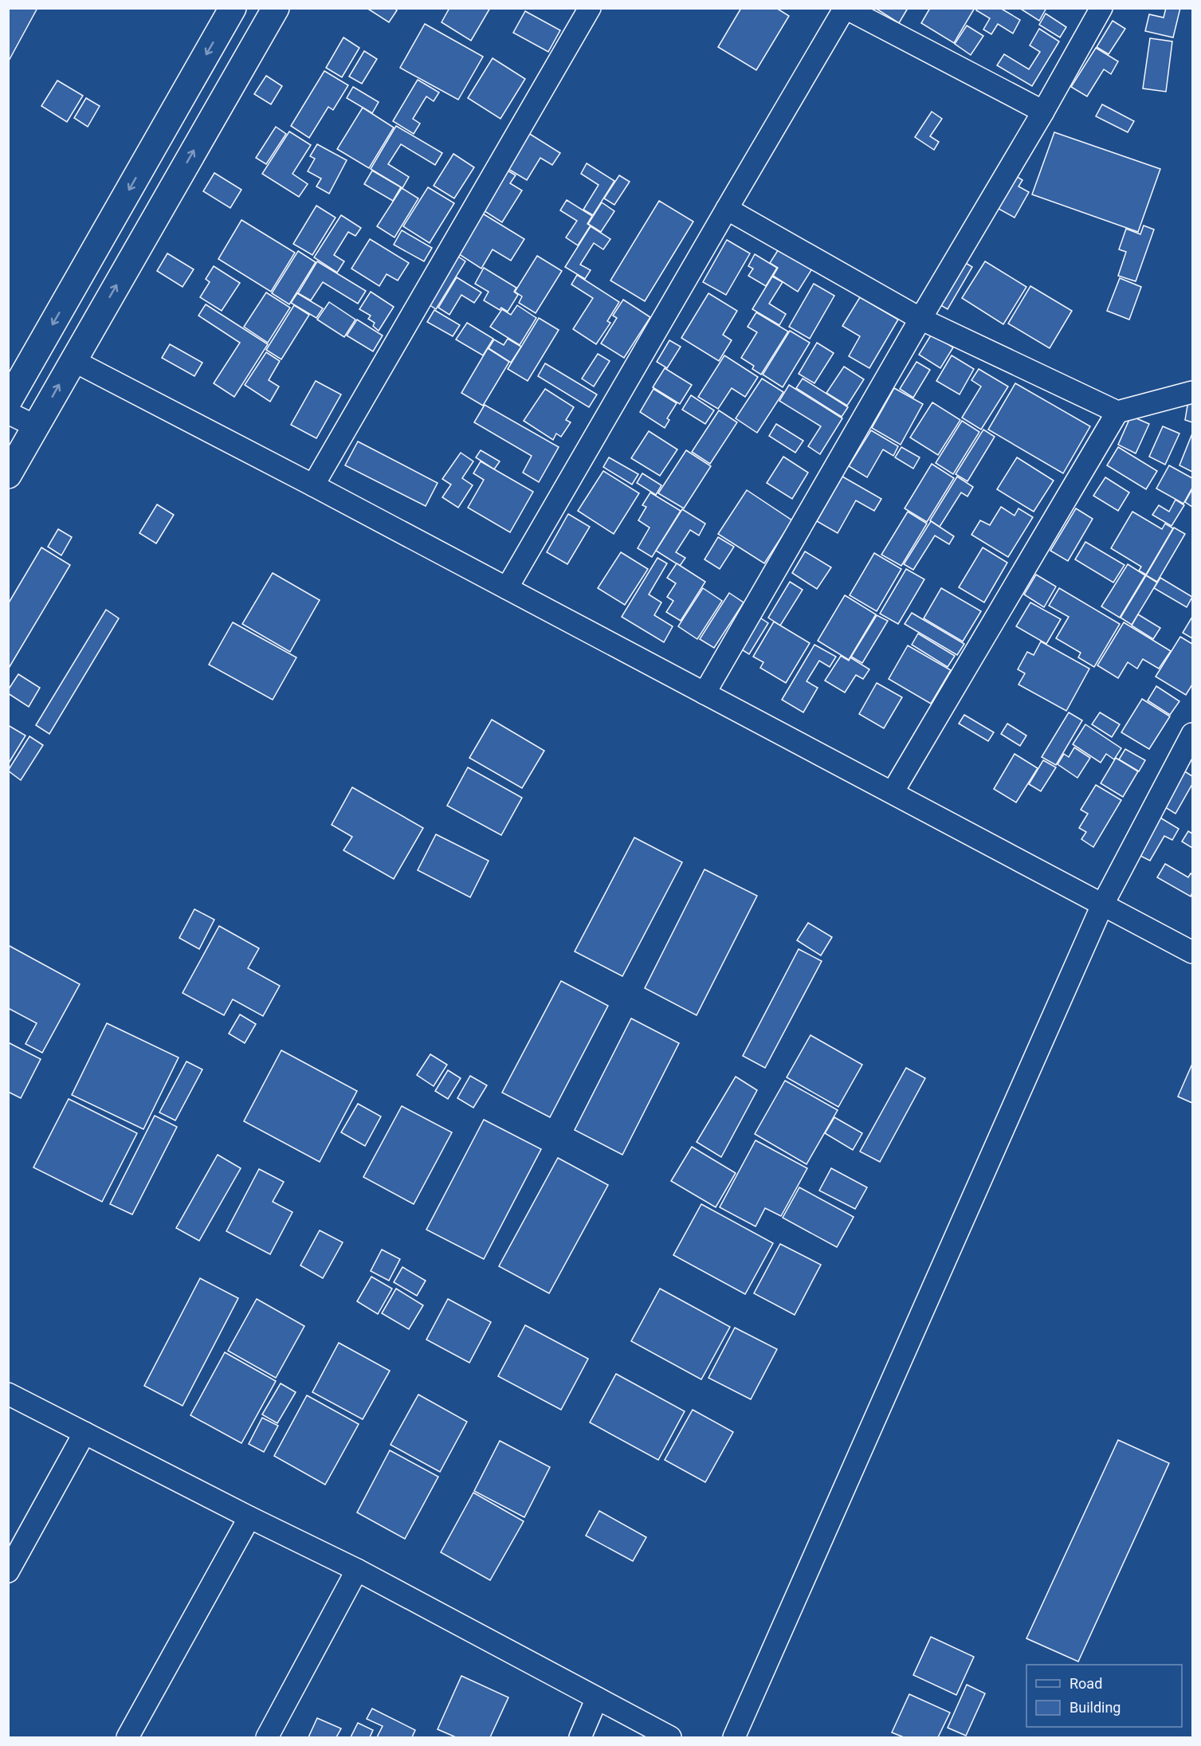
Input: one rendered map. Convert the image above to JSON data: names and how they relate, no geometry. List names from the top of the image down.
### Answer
{
  "legend": ["Road", "Building"]
}
